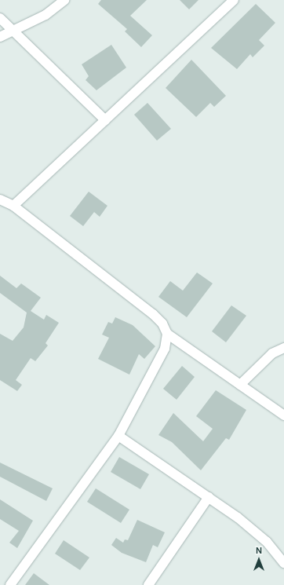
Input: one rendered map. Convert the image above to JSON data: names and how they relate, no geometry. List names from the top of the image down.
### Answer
{
  "north": "top"
}
